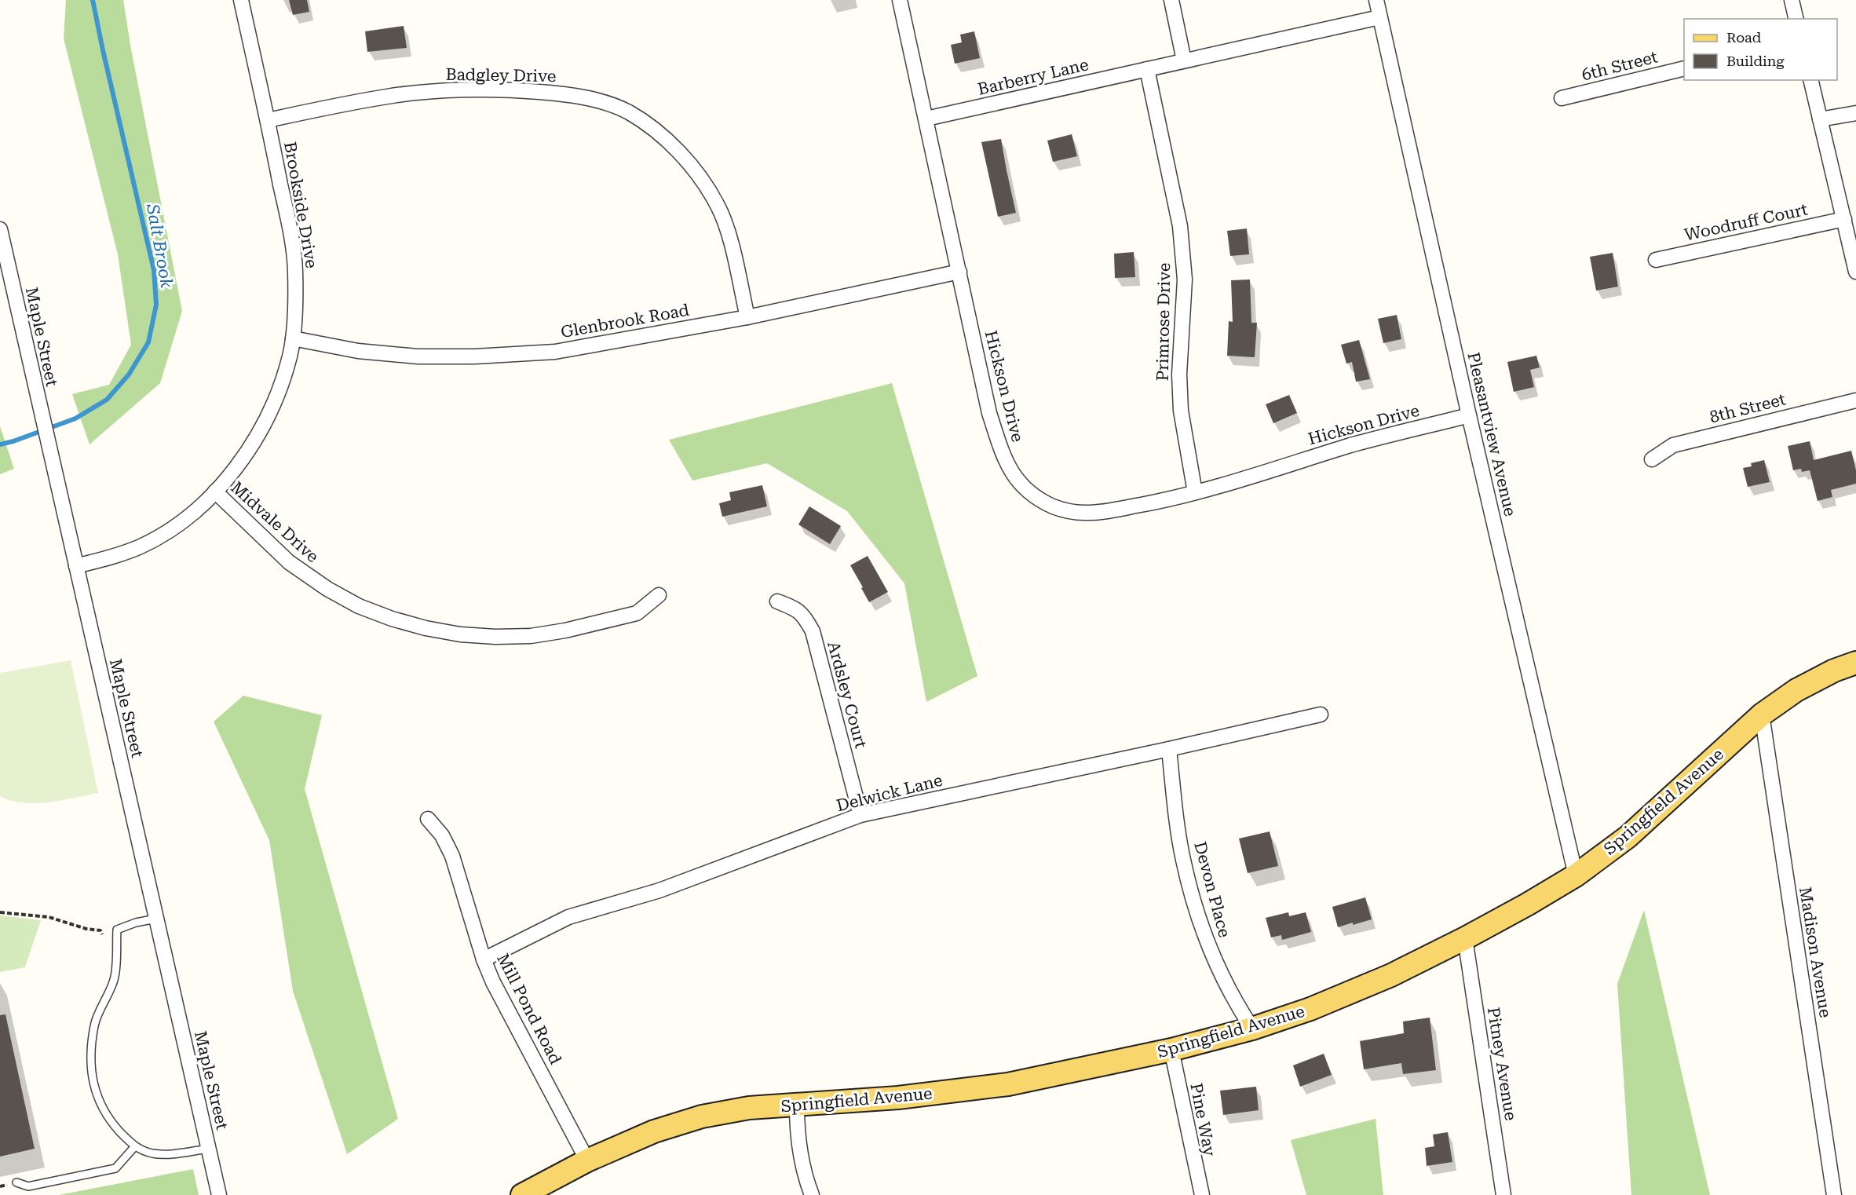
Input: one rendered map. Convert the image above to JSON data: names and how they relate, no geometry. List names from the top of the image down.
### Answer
{
  "streets": {
    "main road": ["Springfield Avenue"],
    "street": [
      "6th Street",
      "Badgley Drive",
      "Barberry Lane",
      "Brookside Drive",
      "Woodruff Court",
      "Glenbrook Road",
      "Primrose Drive",
      "Maple Street",
      "Hickson Drive",
      "8th Street",
      "Pleasantview Avenue",
      "Midvale Drive",
      "Ardsley Court",
      "Delwick Lane",
      "Devon Place",
      "Madison Avenue",
      "Mill Pond Road",
      "Pitney Avenue",
      "Pine Way"
    ]
  },
  "crossings": [
    ["Badgley Drive", "Brookside Drive"],
    ["Badgley Drive", "Glenbrook Road"],
    ["Barberry Lane", "Primrose Drive"],
    ["Barberry Lane", "Hickson Drive"],
    ["Brookside Drive", "Glenbrook Road"],
    ["Brookside Drive", "Maple Street"],
    ["Brookside Drive", "Midvale Drive"],
    ["Glenbrook Road", "Hickson Drive"],
    ["Primrose Drive", "Hickson Drive"],
    ["Hickson Drive", "Pleasantview Avenue"],
    ["Pleasantview Avenue", "Springfield Avenue"],
    ["Ardsley Court", "Delwick Lane"],
    ["Delwick Lane", "Devon Place"],
    ["Delwick Lane", "Mill Pond Road"],
    ["Springfield Avenue", "Devon Place"],
    ["Springfield Avenue", "Madison Avenue"],
    ["Springfield Avenue", "Mill Pond Road"],
    ["Springfield Avenue", "Pitney Avenue"],
    ["Springfield Avenue", "Pine Way"]
  ],
  "water": ["Salt Brook"],
  "legend": ["Road", "Building"]
}
